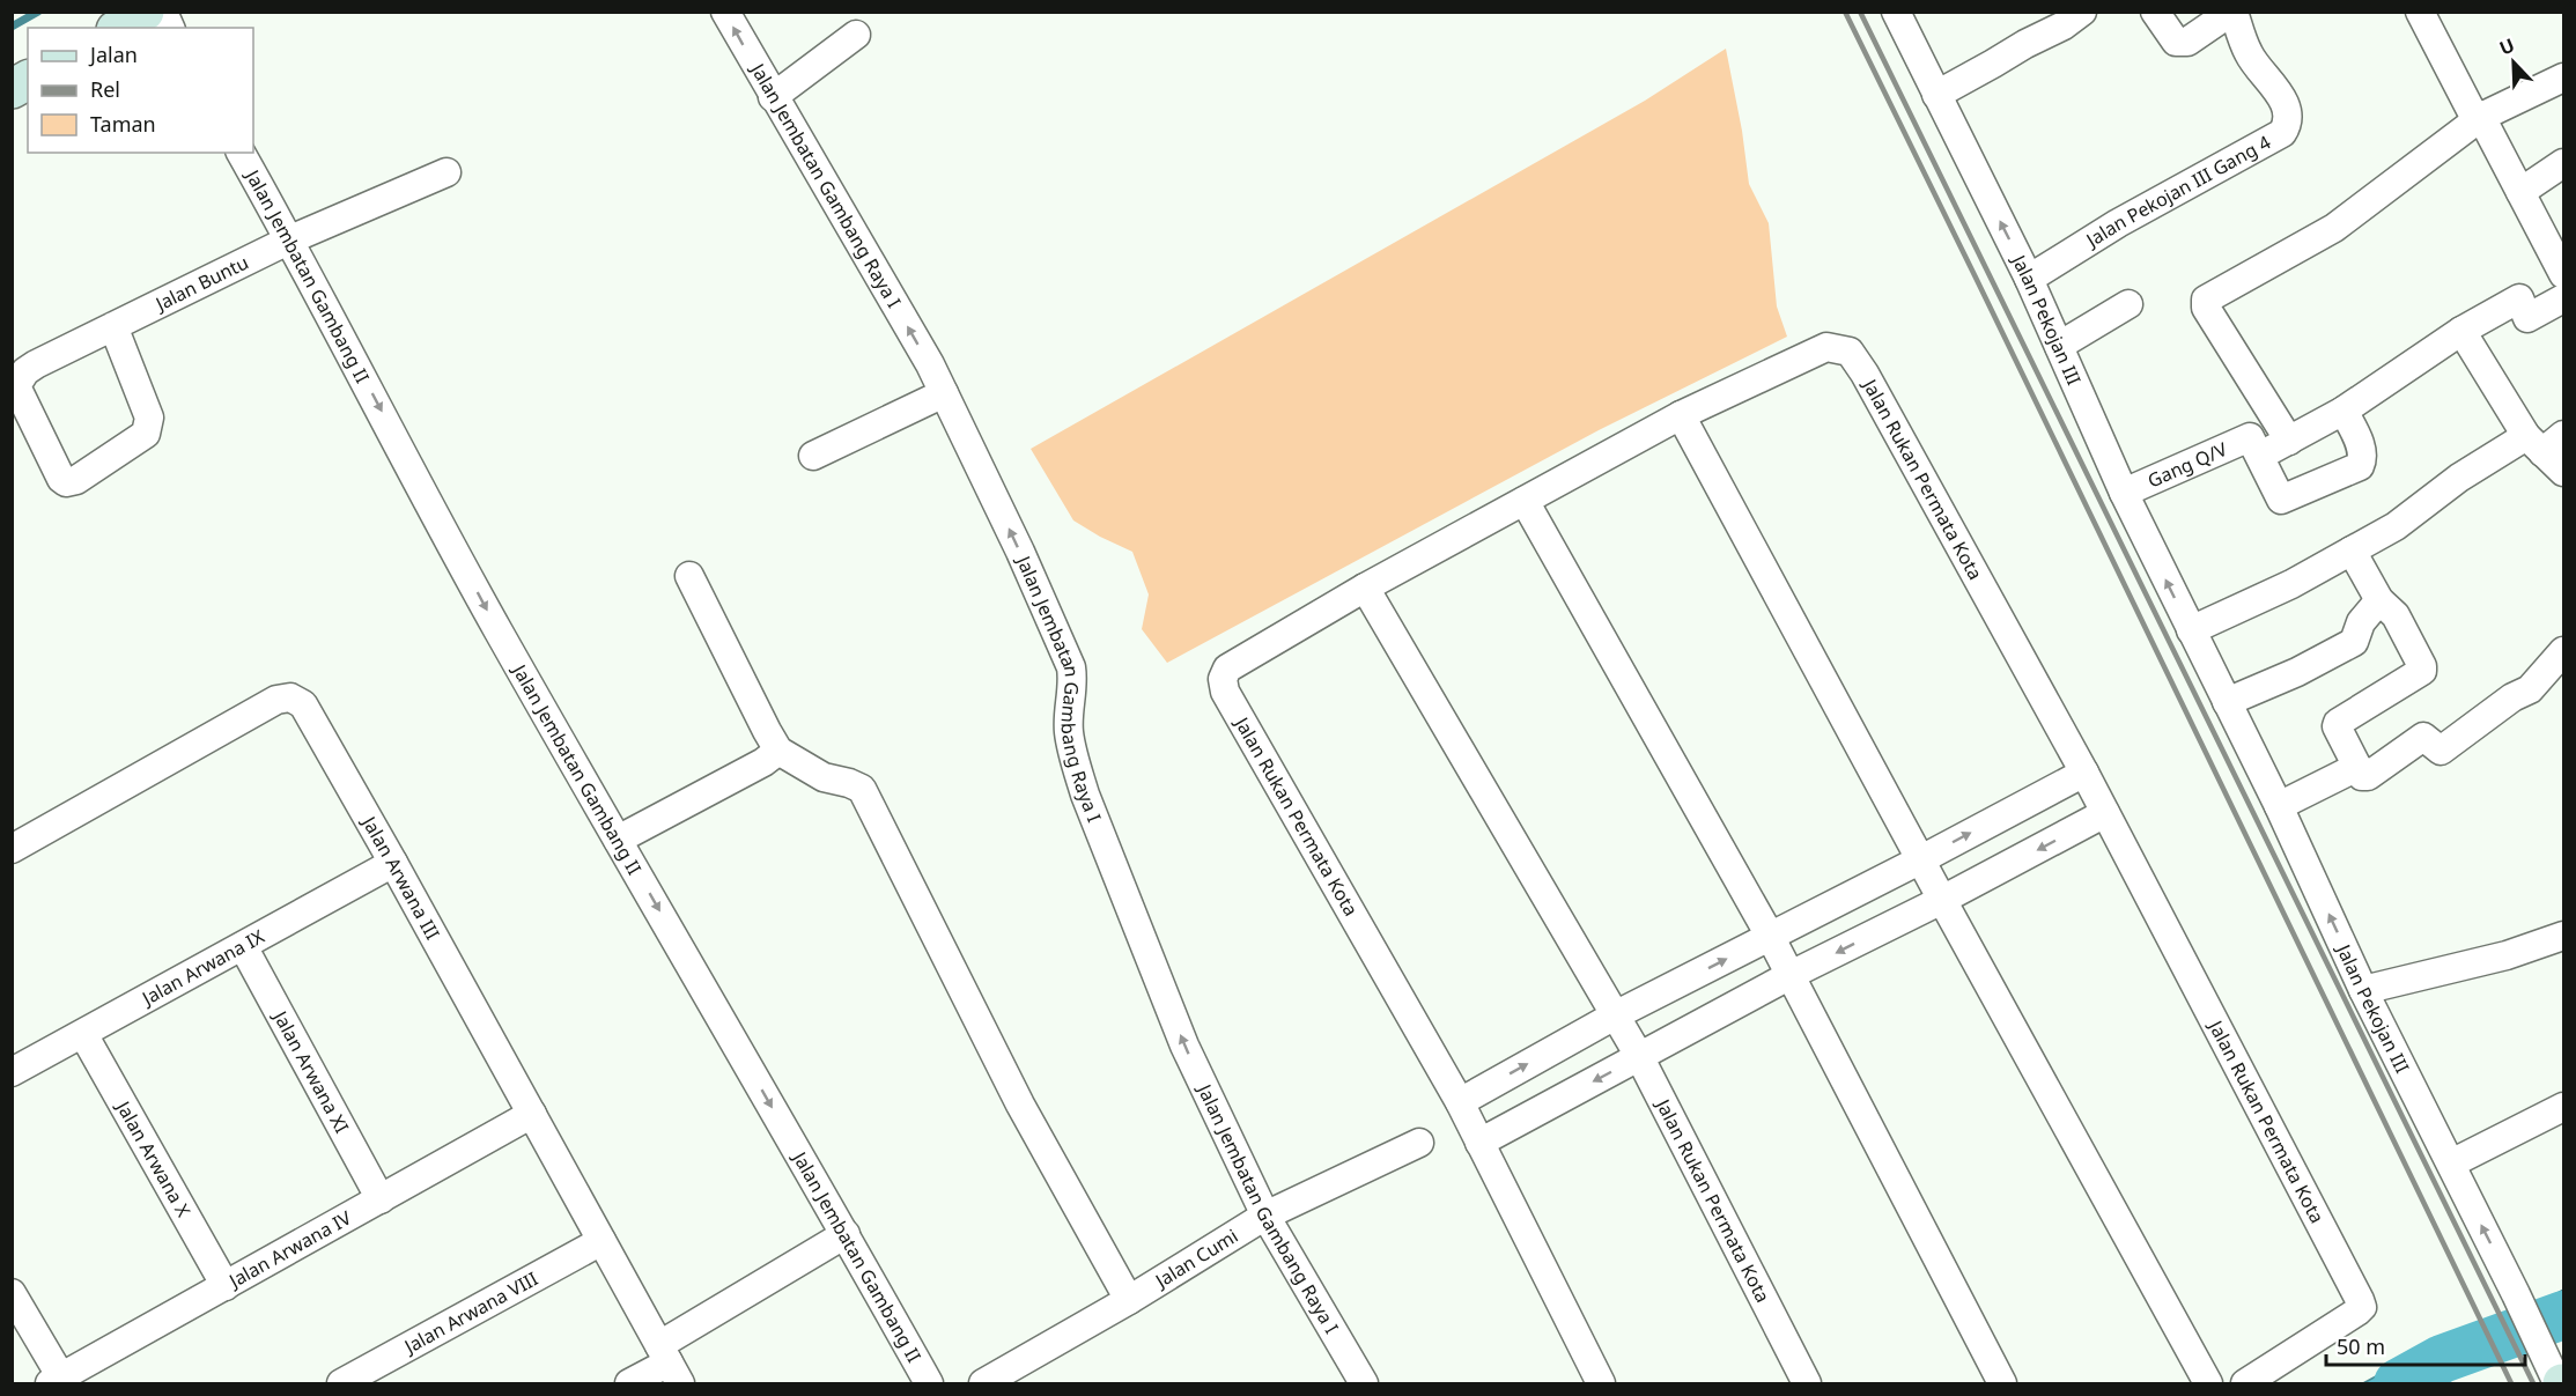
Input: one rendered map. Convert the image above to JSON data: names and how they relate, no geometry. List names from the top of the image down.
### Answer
{
  "streets": {
    "street": [
      "Jalan Jembatan Gambang Raya I",
      "Jalan Pekojan III Gang 4",
      "Jalan Jembatan Gambang II",
      "Jalan Buntu",
      "Jalan Pekojan III",
      "Gang Q/V",
      "Jalan Rukan Permata Kota",
      "Jalan Arwana III",
      "Jalan Arwana IX",
      "Jalan Arwana XI",
      "Jalan Arwana X",
      "Jalan Arwana IV",
      "Jalan Cumi",
      "Jalan Arwana VIII"
    ]
  },
  "crossings": [
    ["Jalan Jembatan Gambang Raya I", "Jalan Cumi"],
    ["Jalan Pekojan III Gang 4", "Jalan Pekojan III"],
    ["Jalan Jembatan Gambang II", "Jalan Buntu"],
    ["Jalan Pekojan III", "Gang Q/V"],
    ["Jalan Arwana III", "Jalan Arwana IX"],
    ["Jalan Arwana III", "Jalan Arwana IV"],
    ["Jalan Arwana III", "Jalan Arwana VIII"],
    ["Jalan Arwana IX", "Jalan Arwana XI"],
    ["Jalan Arwana IX", "Jalan Arwana X"],
    ["Jalan Arwana XI", "Jalan Arwana IV"],
    ["Jalan Arwana X", "Jalan Arwana IV"]
  ],
  "one_way": ["Jalan Pekojan III"],
  "legend": ["Jalan", "Rel", "Taman"],
  "scale_bar": "50 m",
  "north": "top left"
}
